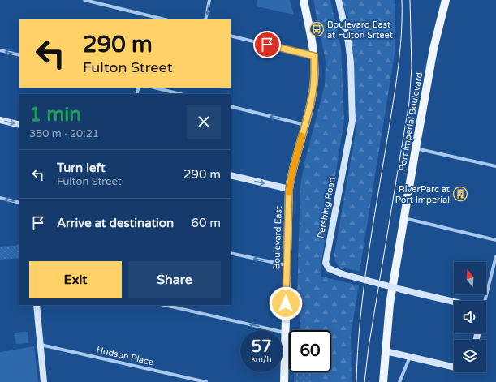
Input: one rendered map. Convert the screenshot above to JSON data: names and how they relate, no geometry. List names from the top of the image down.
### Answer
{
  "streets": {
    "main road": ["Port Imperial Boulevard", "Boulevard East"],
    "street": ["Pershing Road", "Hudson Place"]
  },
  "places": {
    "bus stop": ["Boulevard East at Fulton Srteet"],
    "building": ["RiverParc at Port Imperial"]
  },
  "north": "top",
  "page": {
    "turn": ["290 m", "Fulton Street"],
    "heading": ["1 min", "350 m · 20:21"],
    "list": [
      {
        "name": "Turn left",
        "note": "Fulton Street",
        "value": "290 m"
      },
      {
        "name": "Arrive at destination",
        "value": "60 m"
      }
    ],
    "buttons": ["Exit", "Share"],
    "speed": "57 km/h",
    "limit": "60"
  }
}
